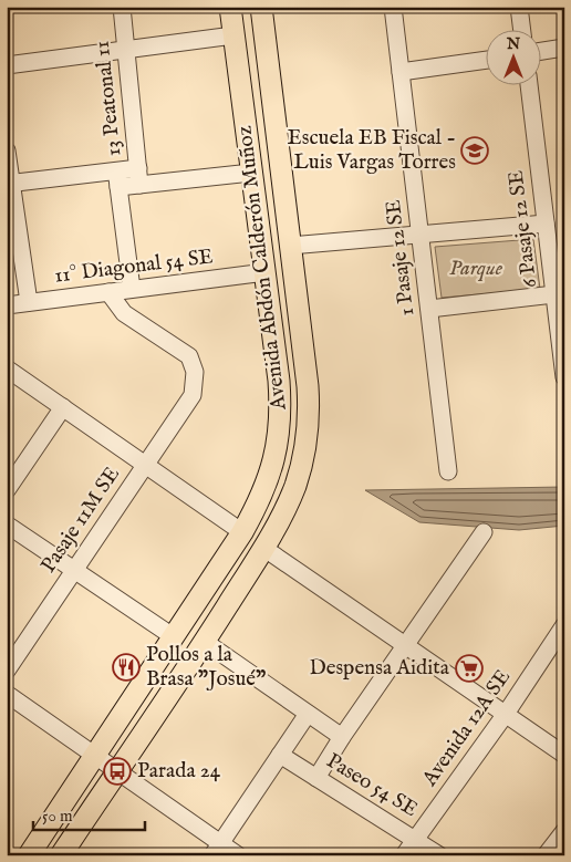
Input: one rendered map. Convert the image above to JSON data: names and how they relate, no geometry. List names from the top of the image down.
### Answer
{
  "streets": {
    "main road": ["Avenida Abdón Calderón Muñoz"],
    "street": [
      "13 Peatonal 11",
      "6 Pasaje 12 SE",
      "1 Pasaje 12 SE",
      "11° Diagonal 54 SE",
      "Pasaje 11M SE",
      "Avenida 12A SE",
      "Paseo 54 SE"
    ]
  },
  "crossings": [
    ["11° Diagonal 54 SE", "Avenida Abdón Calderón Muñoz"],
    ["11° Diagonal 54 SE", "Pasaje 11M SE"],
    ["Avenida Abdón Calderón Muñoz", "Paseo 54 SE"],
    ["Avenida 12A SE", "Paseo 54 SE"]
  ],
  "parks": ["Parque"],
  "places": {
    "school or university": ["Escuela EB Fiscal - Luis Vargas Torres"],
    "restaurant": ["Pollos a la Brasa \"Josué\""],
    "supermarket": ["Despensa Aidita"],
    "bus stop": ["Parada 24"]
  },
  "scale_bar": "50 m",
  "north": "top"
}
